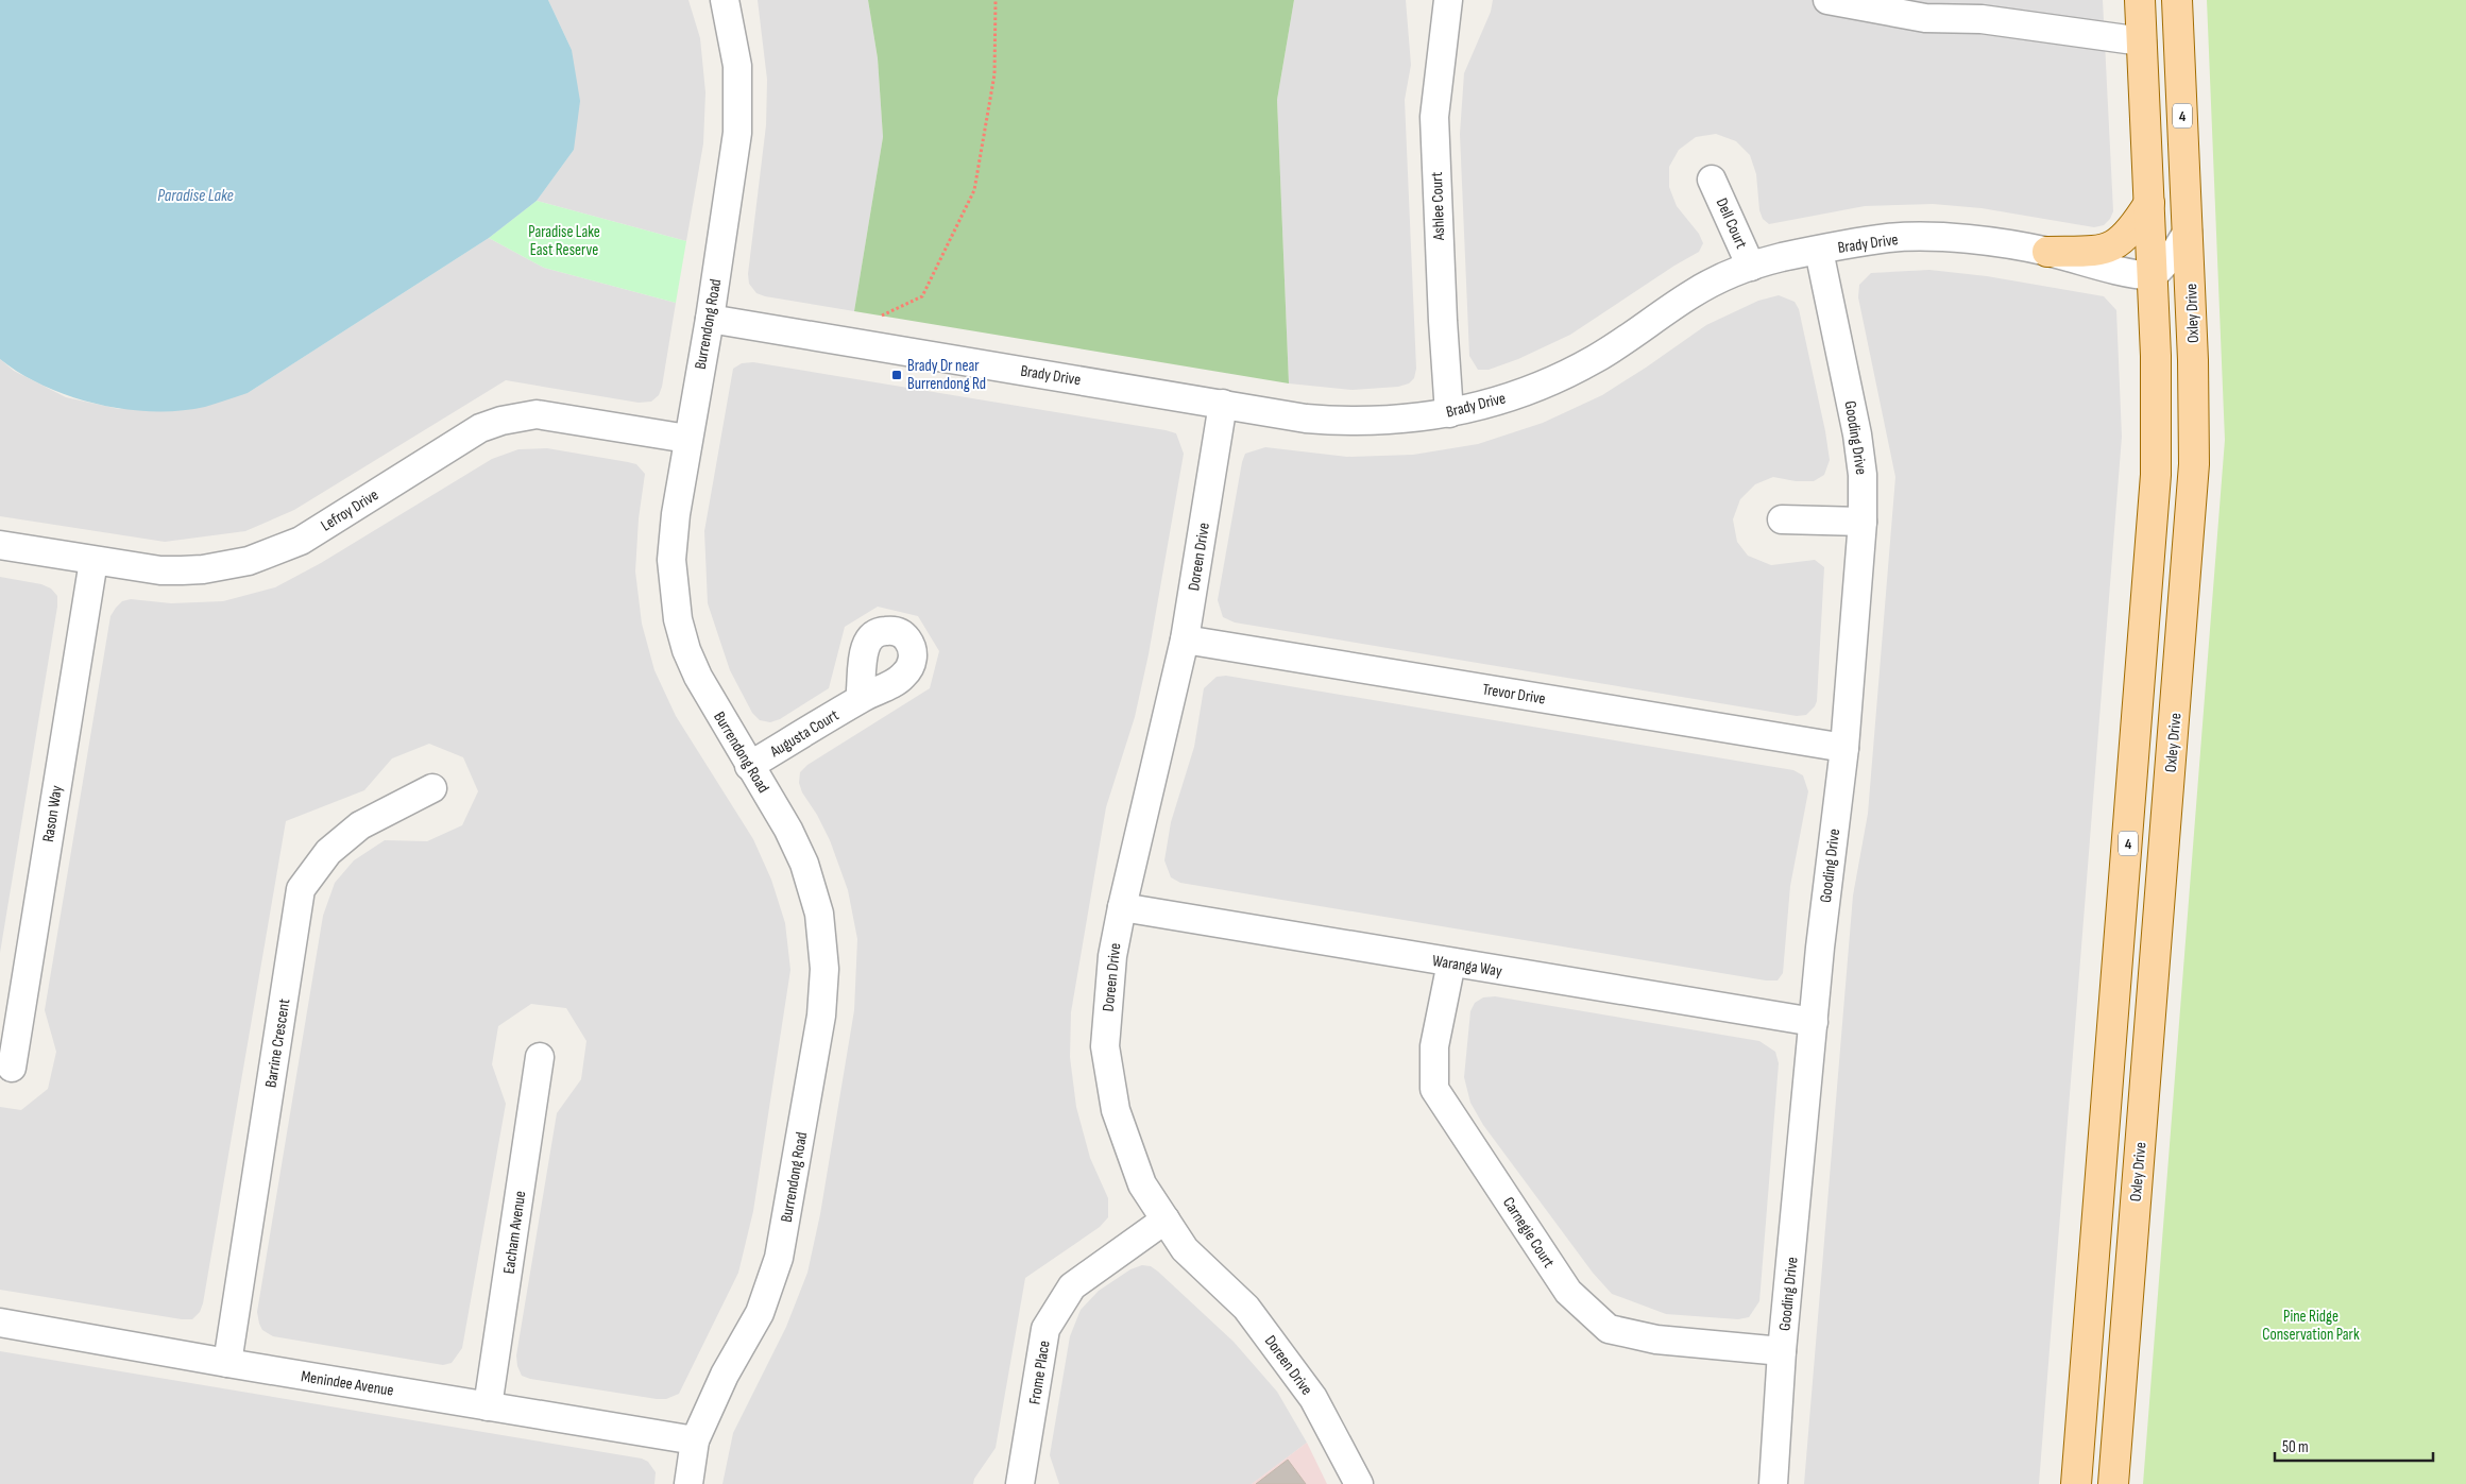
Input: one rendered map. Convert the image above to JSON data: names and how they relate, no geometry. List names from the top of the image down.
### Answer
{
  "streets": {
    "main road": ["4", "Oxley Drive"],
    "street": [
      "Ashlee Court",
      "Dell Court",
      "Brady Drive",
      "Burrendong Road",
      "Gooding Drive",
      "Lefroy Drive",
      "Doreen Drive",
      "Trevor Drive",
      "Augusta Court",
      "Rason Way",
      "Waranga Way",
      "Barrine Crescent",
      "Eacham Avenue",
      "Carnegie Court",
      "Frome Place",
      "Menindee Avenue"
    ]
  },
  "crossings": [
    ["4", "Brady Drive"],
    ["Ashlee Court", "Brady Drive"],
    ["Dell Court", "Brady Drive"],
    ["Brady Drive", "Burrendong Road"],
    ["Brady Drive", "Gooding Drive"],
    ["Brady Drive", "Doreen Drive"],
    ["Burrendong Road", "Lefroy Drive"],
    ["Burrendong Road", "Augusta Court"],
    ["Burrendong Road", "Menindee Avenue"],
    ["Gooding Drive", "Trevor Drive"],
    ["Gooding Drive", "Waranga Way"],
    ["Gooding Drive", "Carnegie Court"],
    ["Lefroy Drive", "Rason Way"],
    ["Doreen Drive", "Trevor Drive"],
    ["Doreen Drive", "Waranga Way"],
    ["Doreen Drive", "Frome Place"],
    ["Waranga Way", "Carnegie Court"],
    ["Barrine Crescent", "Menindee Avenue"],
    ["Eacham Avenue", "Menindee Avenue"]
  ],
  "water": ["Paradise Lake"],
  "parks": ["Paradise Lake East Reserve", "Pine Ridge Conservation Park"],
  "places": {
    "transit": ["Brady Dr near Burrendong Rd"]
  },
  "scale_bar": "50 m"
}
